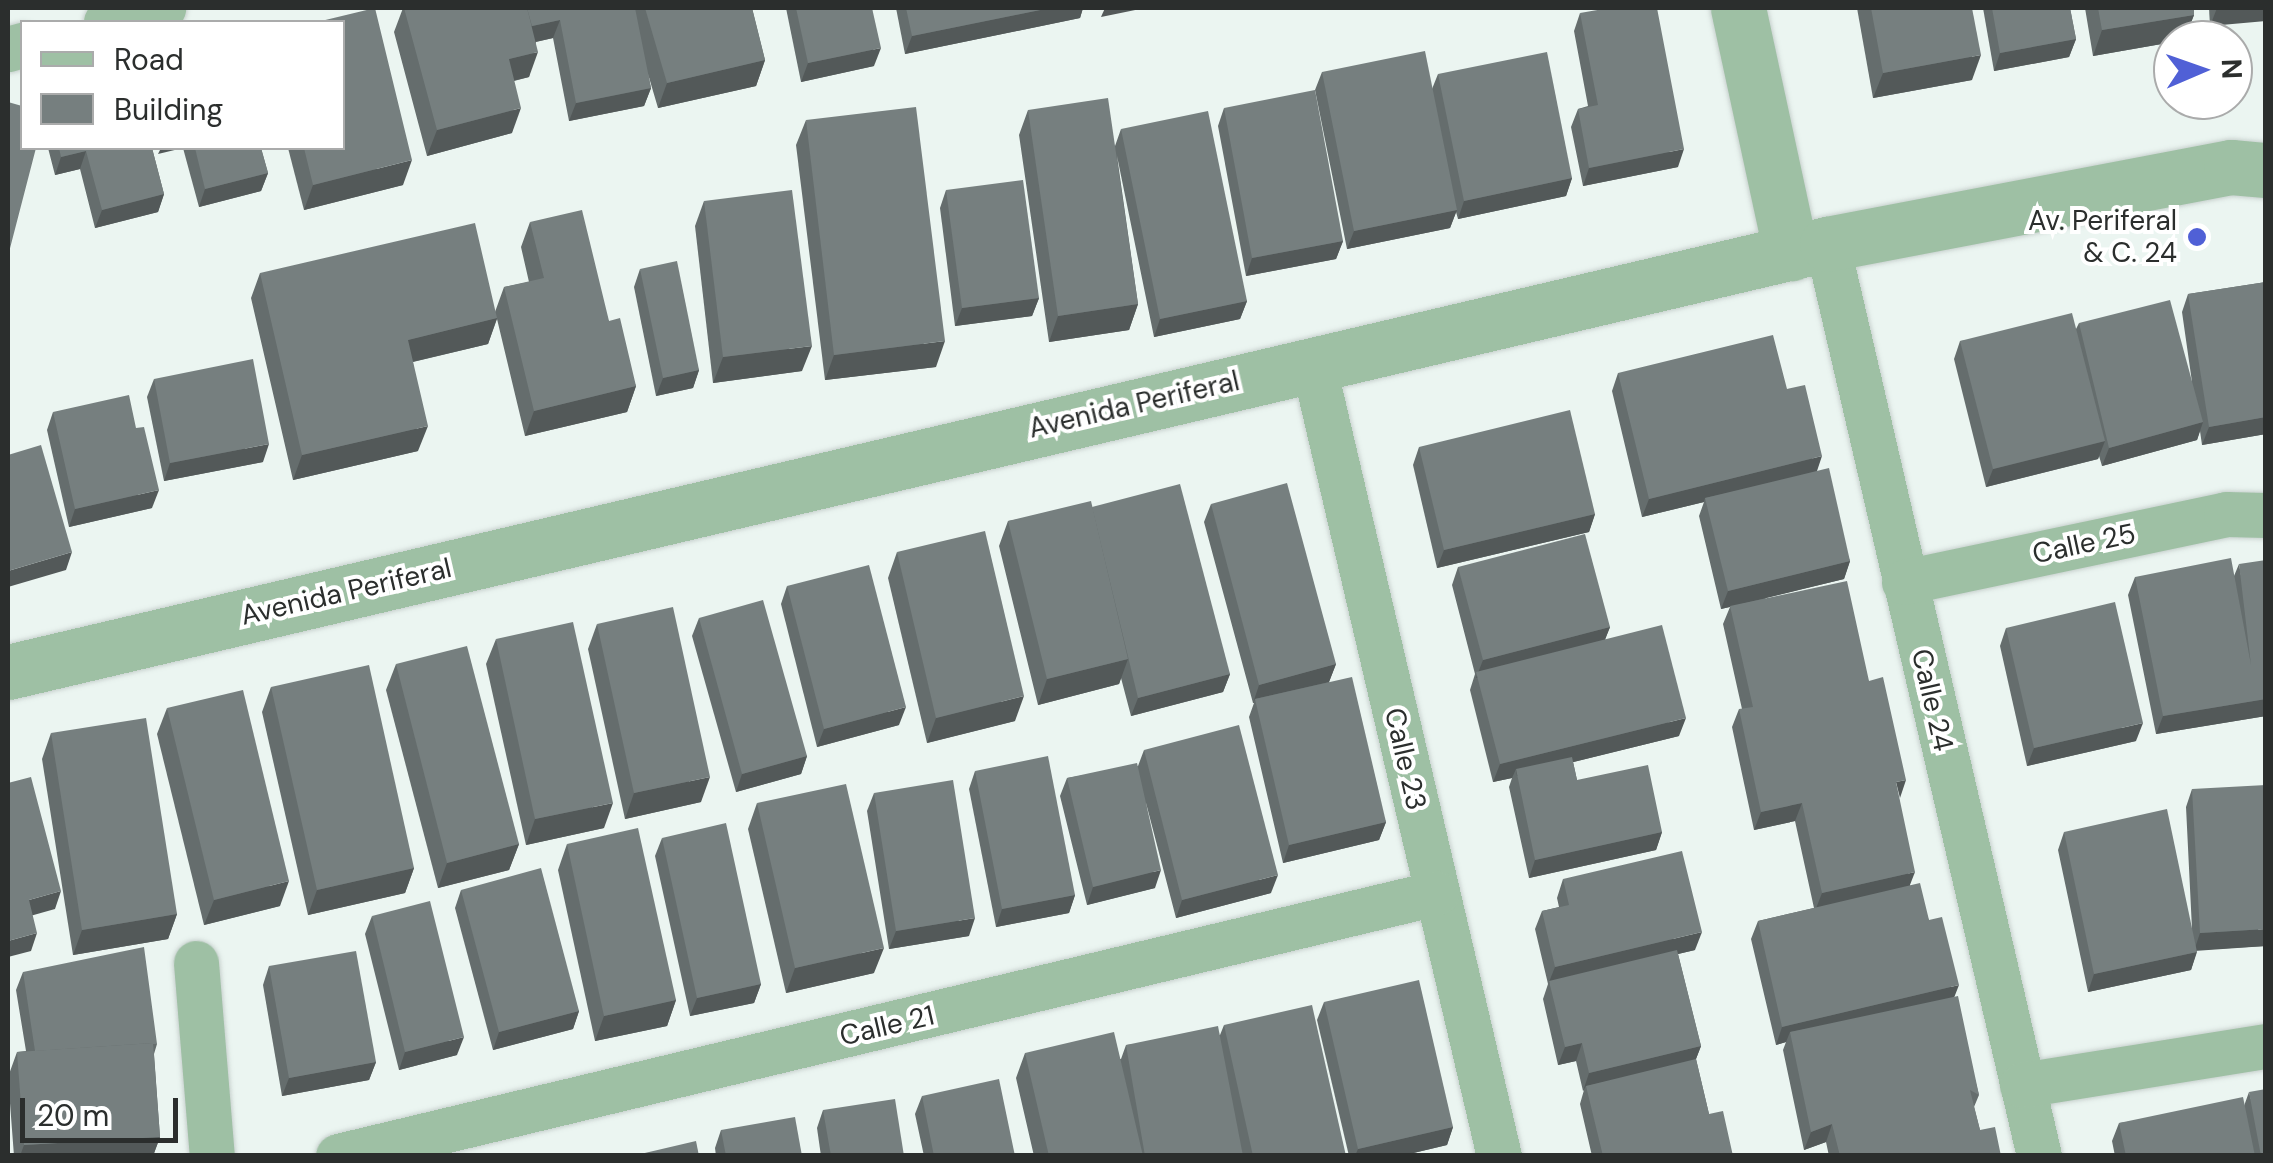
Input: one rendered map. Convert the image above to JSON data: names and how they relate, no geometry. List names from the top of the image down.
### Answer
{
  "streets": {
    "street": [
      "Avenida Periferal",
      "Calle 25",
      "Calle 24",
      "Calle 23",
      "Calle 21"
    ]
  },
  "crossings": [
    ["Avenida Periferal", "Calle 24"],
    ["Avenida Periferal", "Calle 23"],
    ["Calle 25", "Calle 24"],
    ["Calle 23", "Calle 21"]
  ],
  "places": ["Av. Periferal & C. 24"],
  "legend": ["Road", "Building"],
  "scale_bar": "20 m",
  "north": "right"
}
